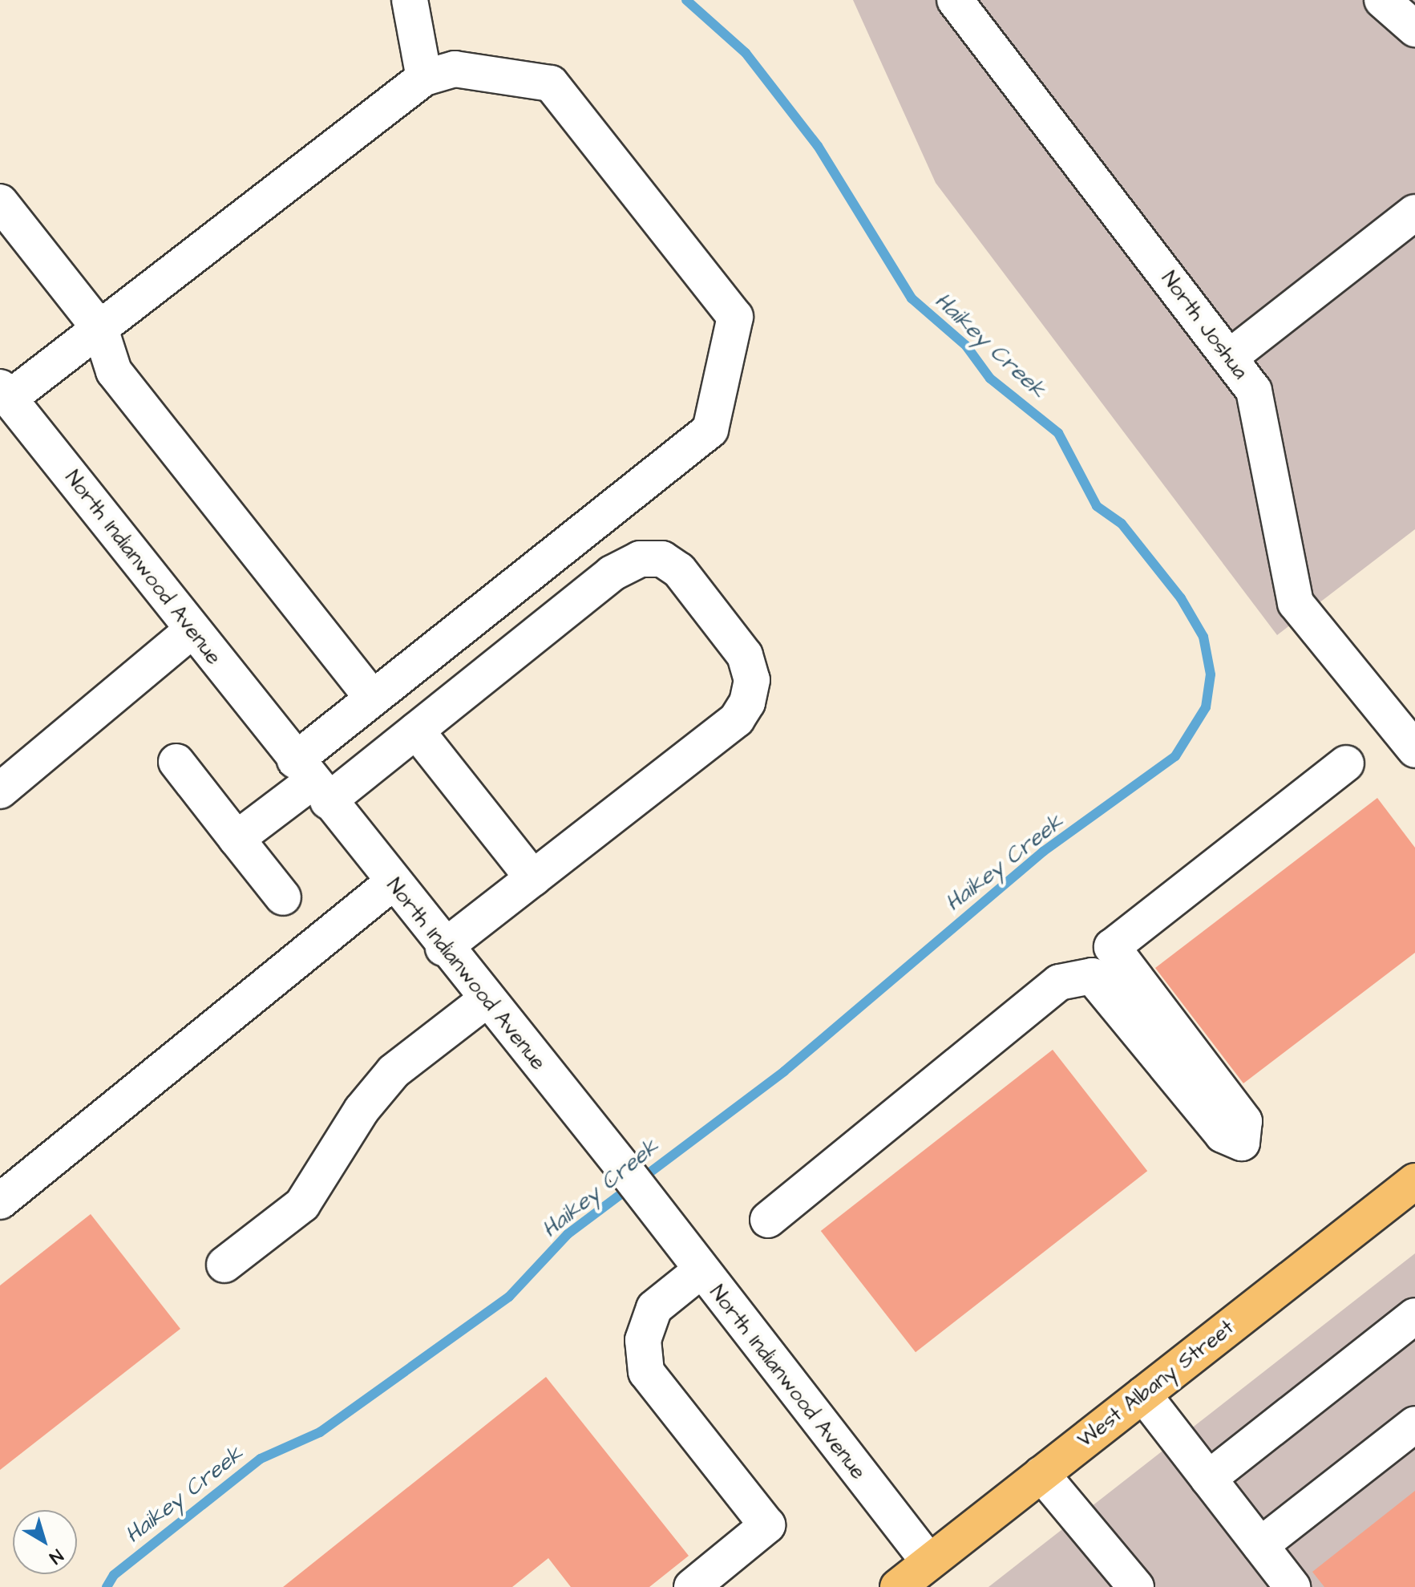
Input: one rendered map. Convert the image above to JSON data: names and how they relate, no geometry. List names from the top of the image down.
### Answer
{
  "streets": {
    "main road": ["West Albany Street"],
    "street": ["North Joshua", "North Indianwood Avenue"]
  },
  "crossings": [
    ["North Indianwood Avenue", "West Albany Street"]
  ],
  "water": ["Haikey Creek"],
  "north": "bottom right"
}
